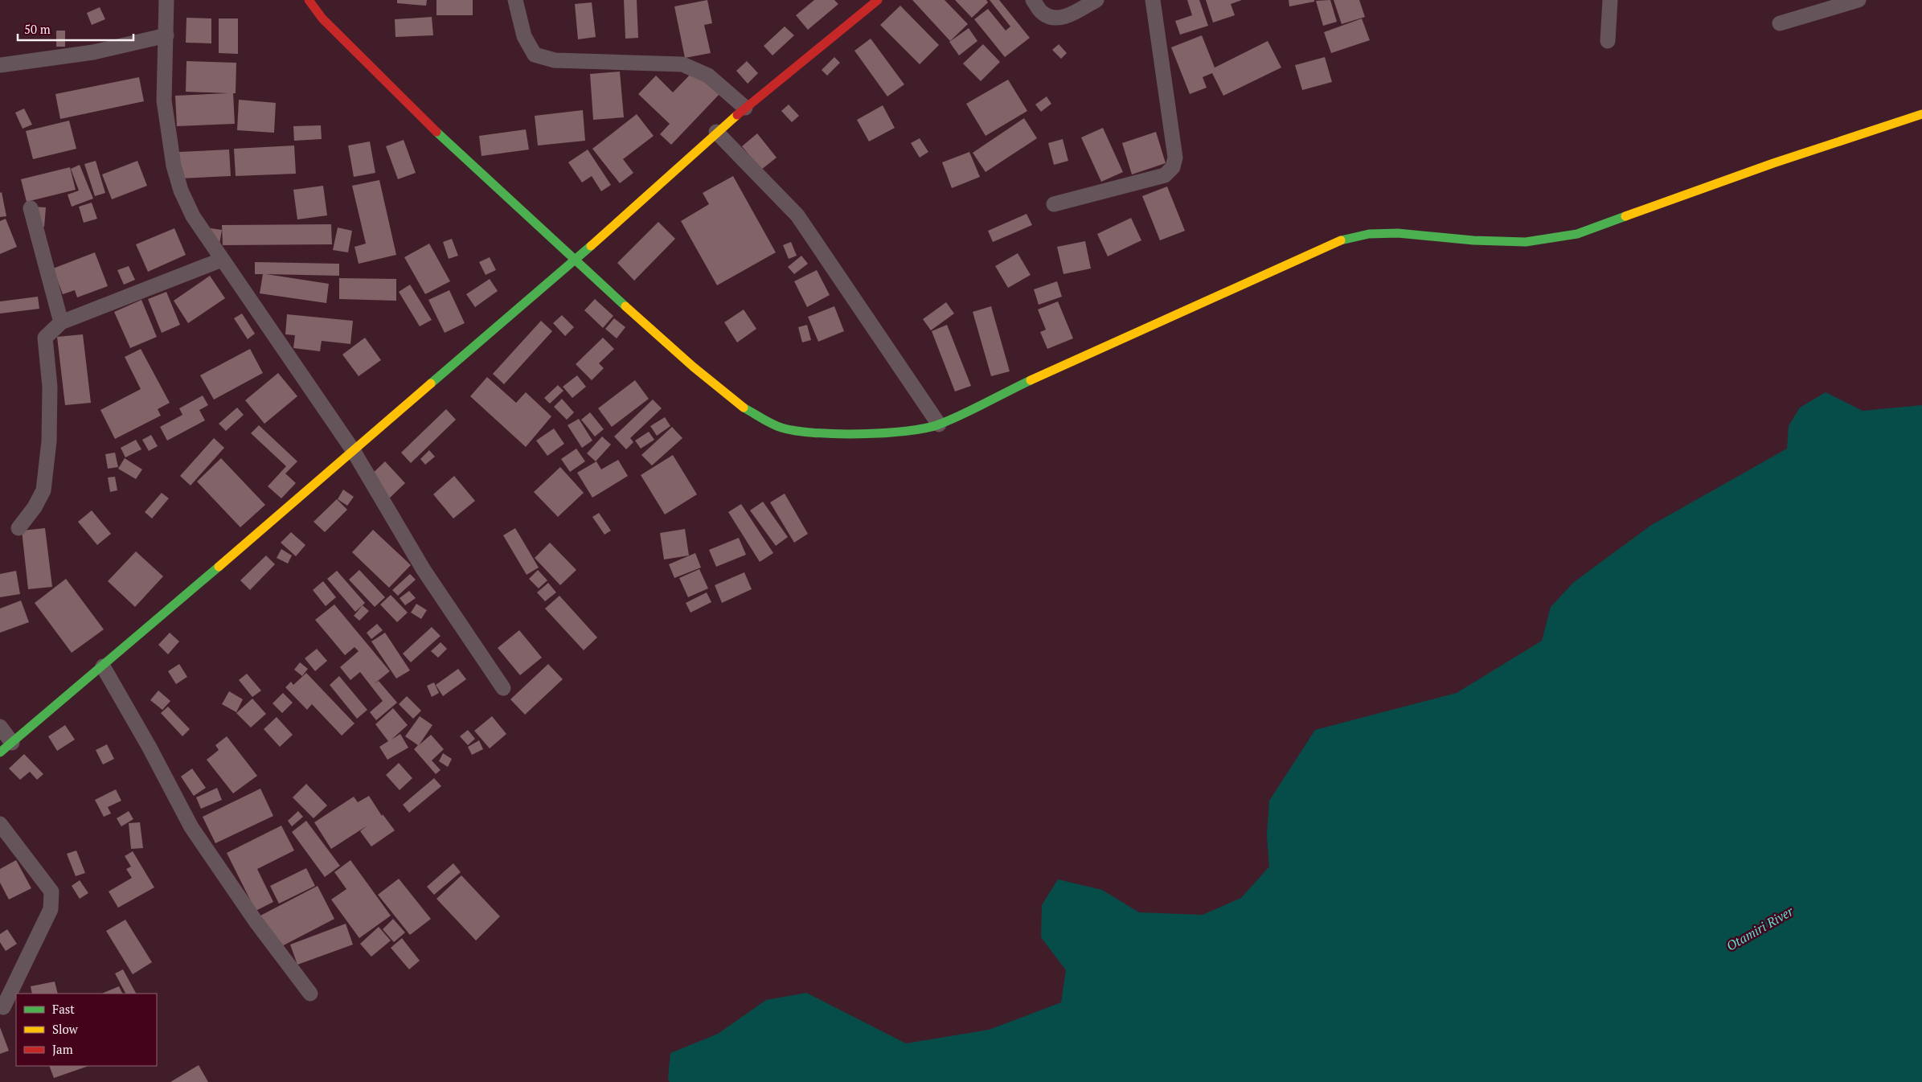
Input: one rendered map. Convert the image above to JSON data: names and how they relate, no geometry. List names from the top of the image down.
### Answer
{
  "water": ["Otamiri River"],
  "legend": ["Fast", "Slow", "Jam"],
  "scale_bar": "50 m"
}
